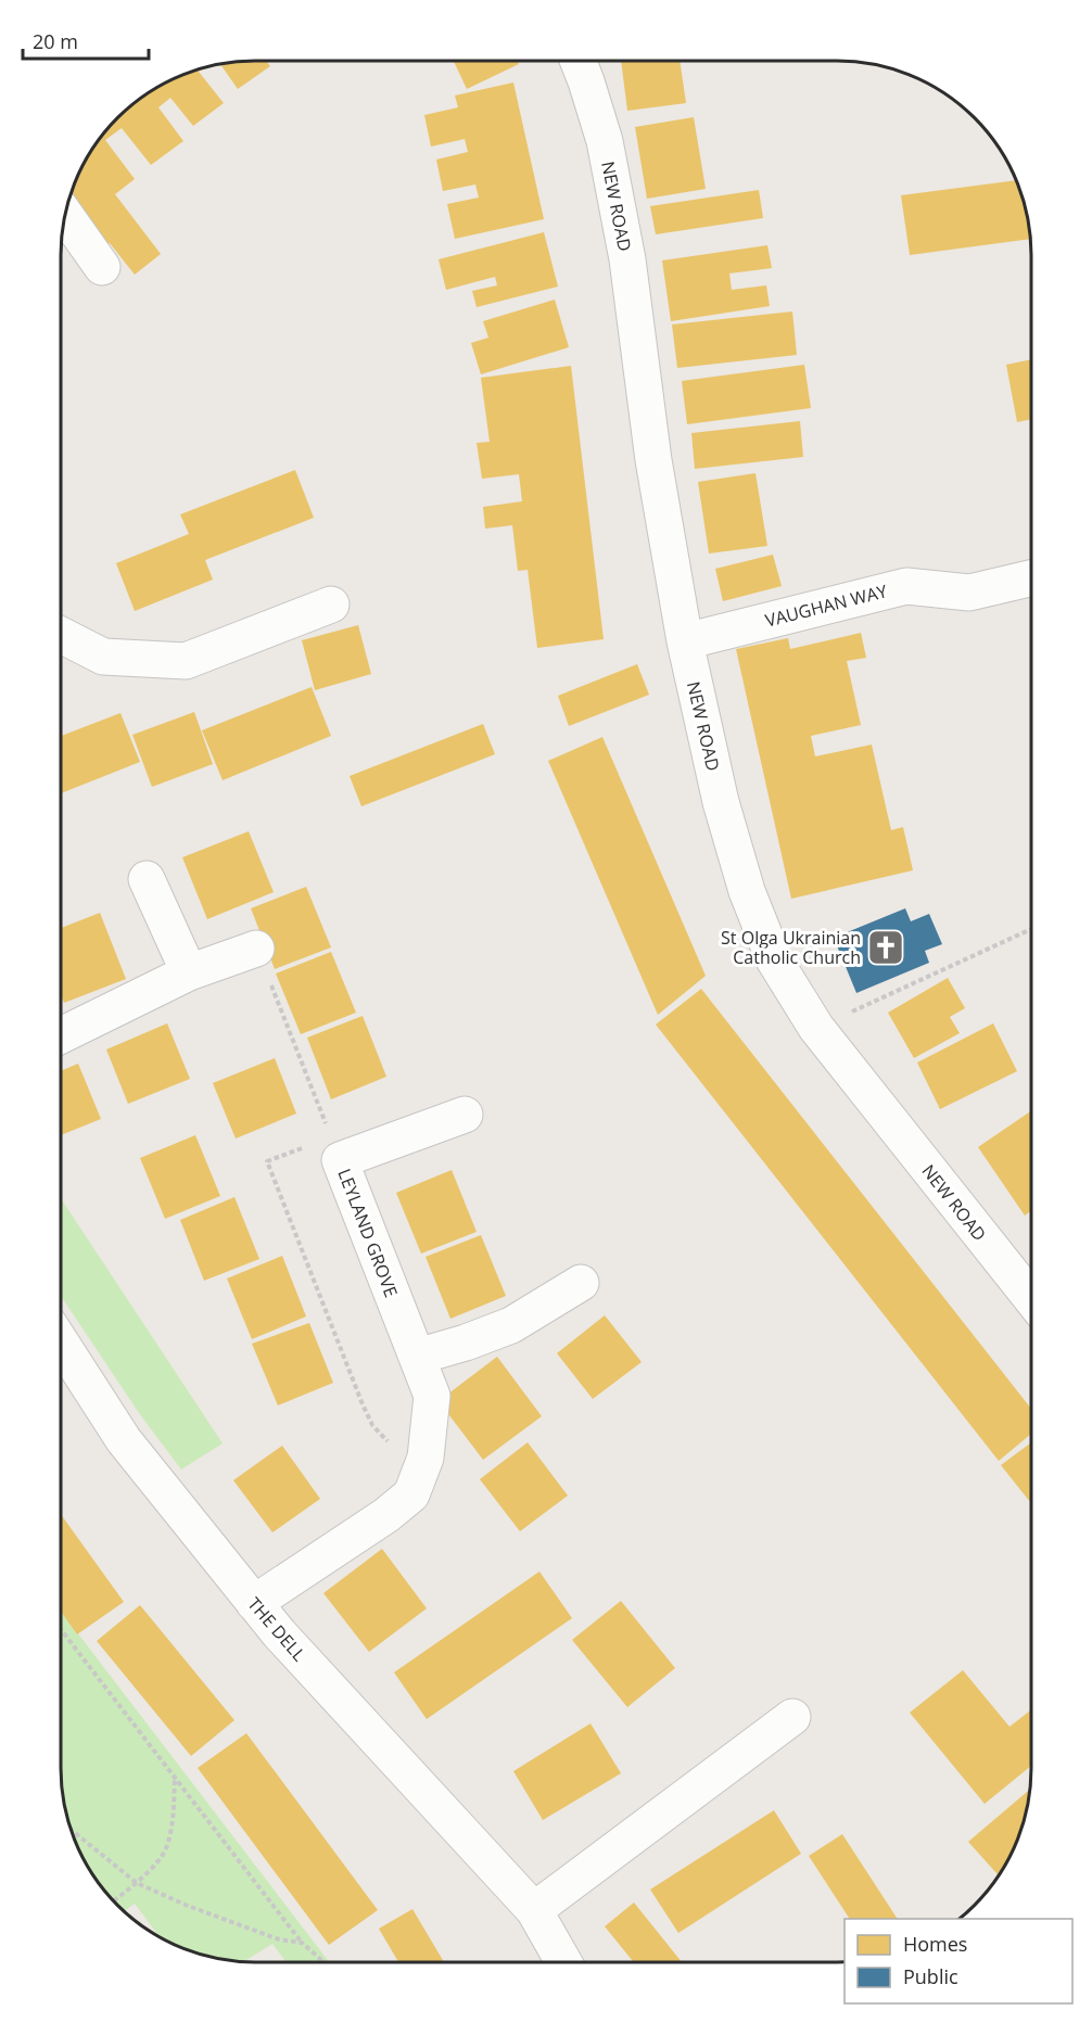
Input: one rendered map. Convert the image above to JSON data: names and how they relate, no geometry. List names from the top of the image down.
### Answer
{
  "streets": {
    "street": [
      "NEW ROAD",
      "VAUGHAN WAY",
      "LEYLAND GROVE",
      "THE DELL"
    ]
  },
  "crossings": [
    ["NEW ROAD", "VAUGHAN WAY"],
    ["LEYLAND GROVE", "THE DELL"]
  ],
  "places": {
    "church": ["St Olga Ukrainian Catholic Church"]
  },
  "legend": ["Homes", "Public"],
  "scale_bar": "20 m"
}
